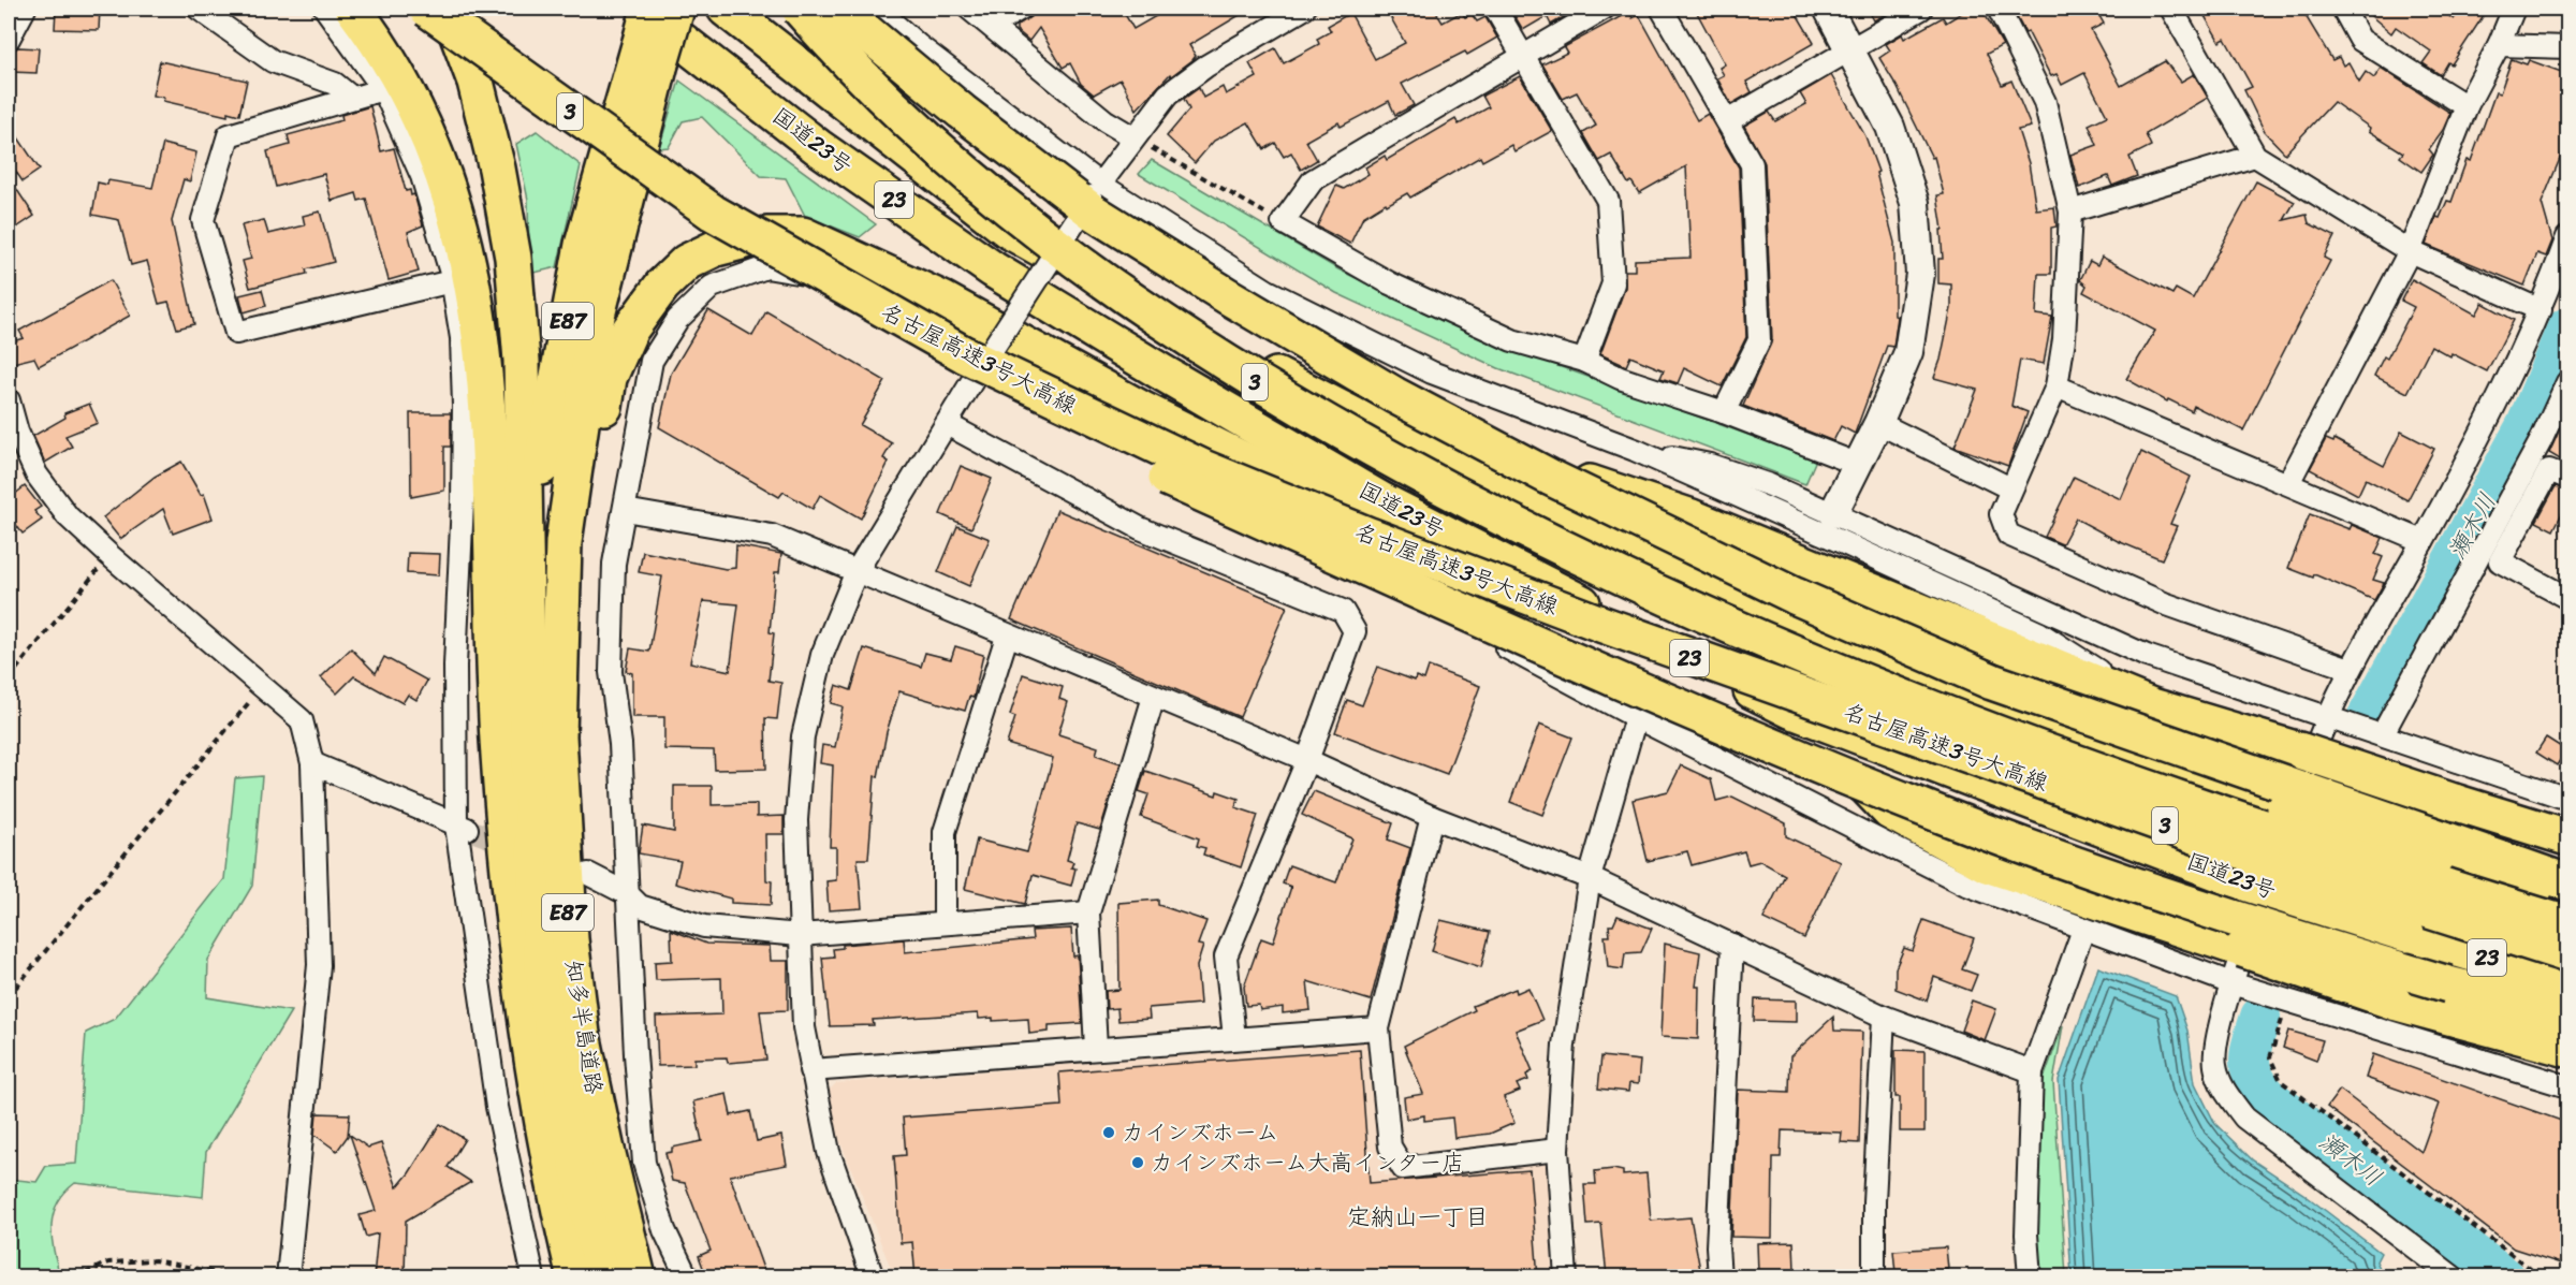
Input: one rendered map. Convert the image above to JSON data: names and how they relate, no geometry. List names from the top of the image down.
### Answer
{
  "streets": {
    "highway": [
      "3",
      "国道23号",
      "23",
      "E87",
      "名古屋高速3号大高線",
      "知多半島道路"
    ]
  },
  "crossings": [
    ["E87", "知多半島道路"]
  ],
  "districts": ["定納山一丁目"],
  "water": ["瀬木川"],
  "places": ["カインズホーム", "カインズホーム大高インター店"]
}
